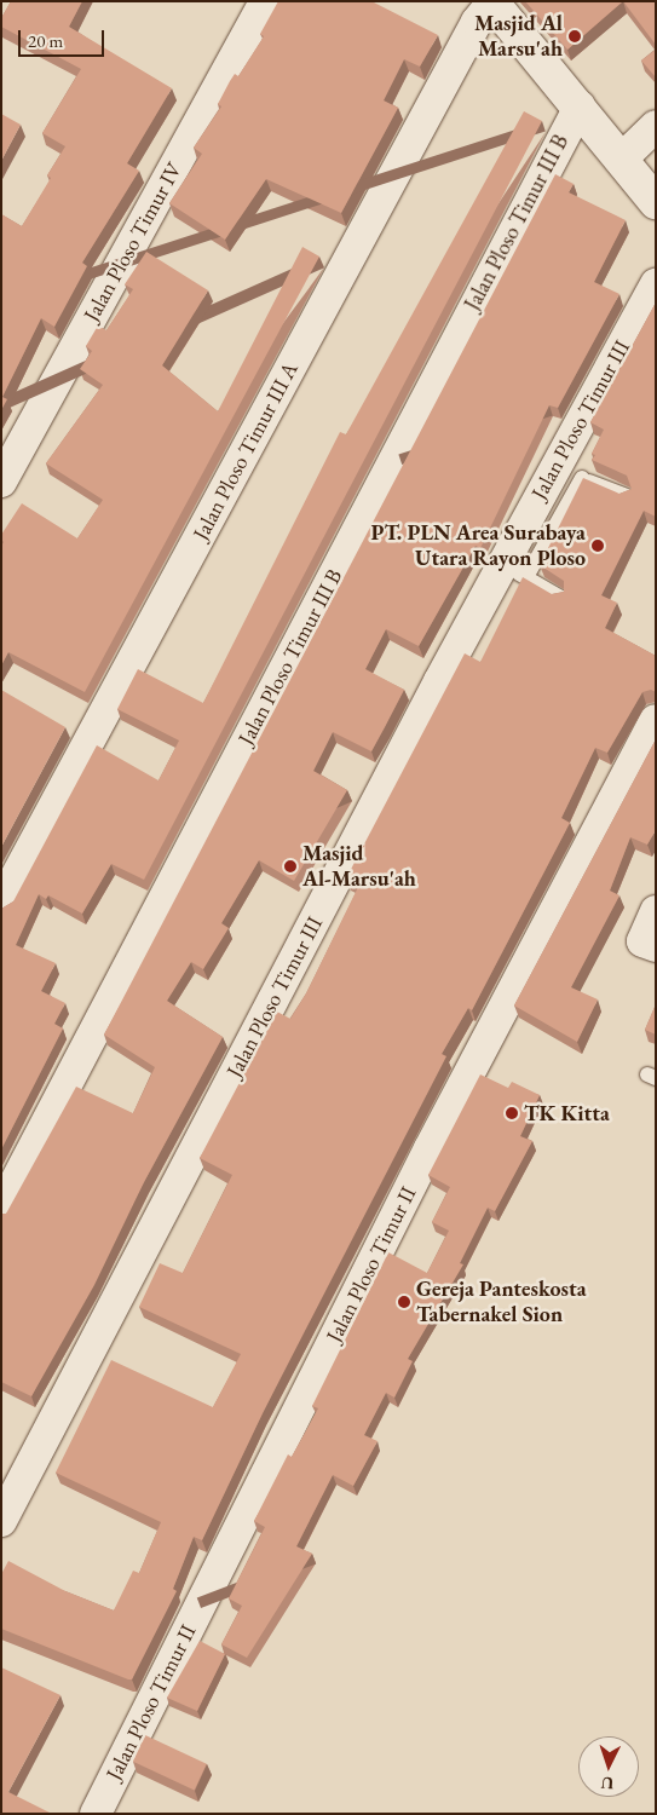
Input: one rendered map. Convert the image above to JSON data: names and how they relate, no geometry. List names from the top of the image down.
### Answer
{
  "streets": {
    "street": [
      "Jalan Ploso Timur III B",
      "Jalan Ploso Timur IV",
      "Jalan Ploso Timur III",
      "Jalan Ploso Timur III A",
      "Jalan Ploso Timur II"
    ]
  },
  "places": [
    "Masjid Al Marsu'ah",
    "PT. PLN Area Surabaya Utara Rayon Ploso",
    "Masjid Al-Marsu'ah",
    "TK Kitta",
    "Gereja Panteskosta Tabernakel Sion"
  ],
  "scale_bar": "20 m",
  "north": "bottom"
}
